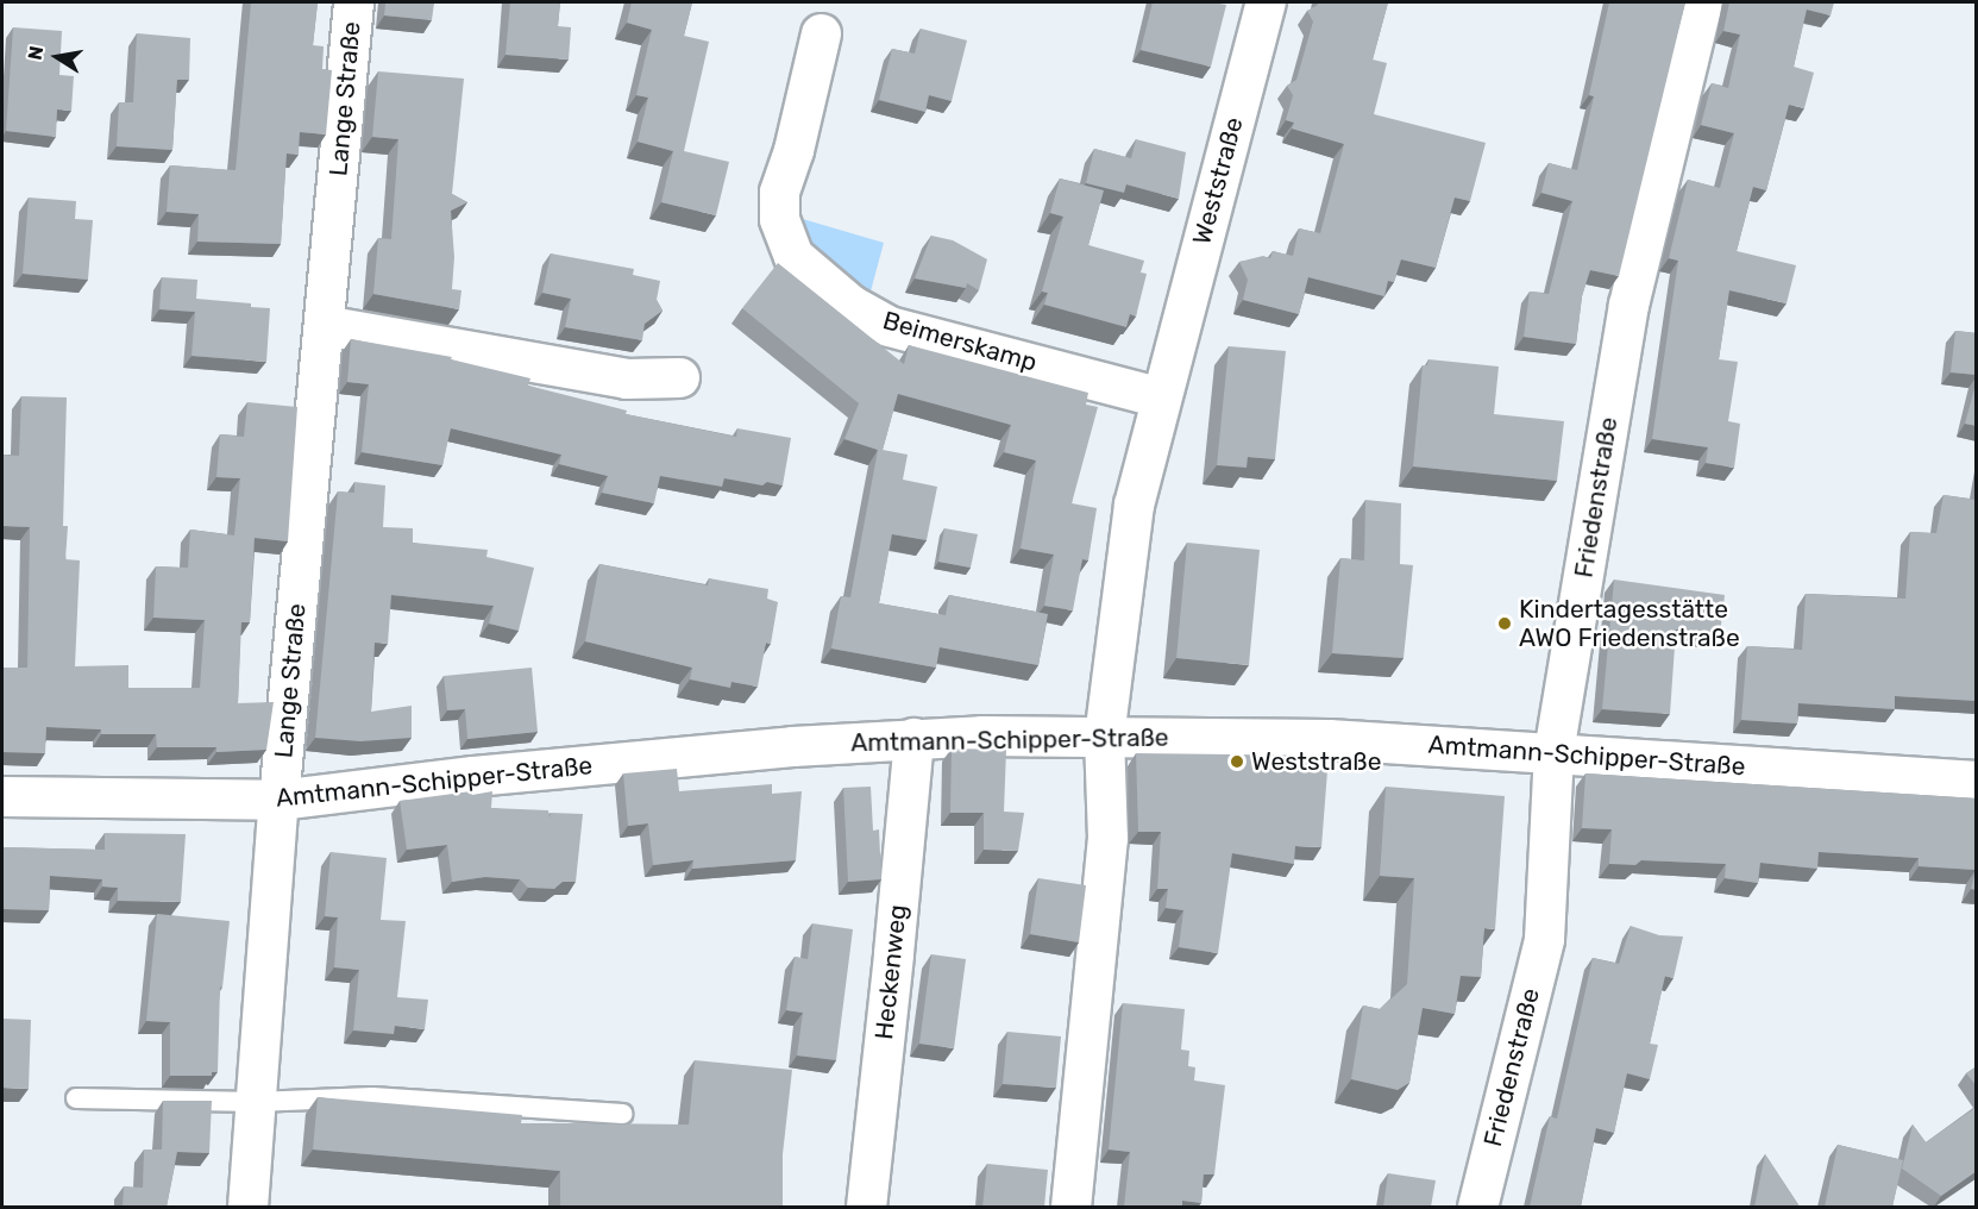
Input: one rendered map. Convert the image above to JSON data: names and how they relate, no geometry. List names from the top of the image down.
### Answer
{
  "streets": {
    "street": [
      "Lange Straße",
      "Weststraße",
      "Beimerskamp",
      "Friedenstraße",
      "Amtmann-Schipper-Straße",
      "Heckenweg"
    ]
  },
  "crossings": [
    ["Lange Straße", "Amtmann-Schipper-Straße"],
    ["Weststraße", "Beimerskamp"],
    ["Weststraße", "Amtmann-Schipper-Straße"],
    ["Friedenstraße", "Amtmann-Schipper-Straße"],
    ["Amtmann-Schipper-Straße", "Heckenweg"]
  ],
  "places": ["Kindertagesstätte AWO Friedenstraße", "Weststraße"],
  "north": "left"
}
